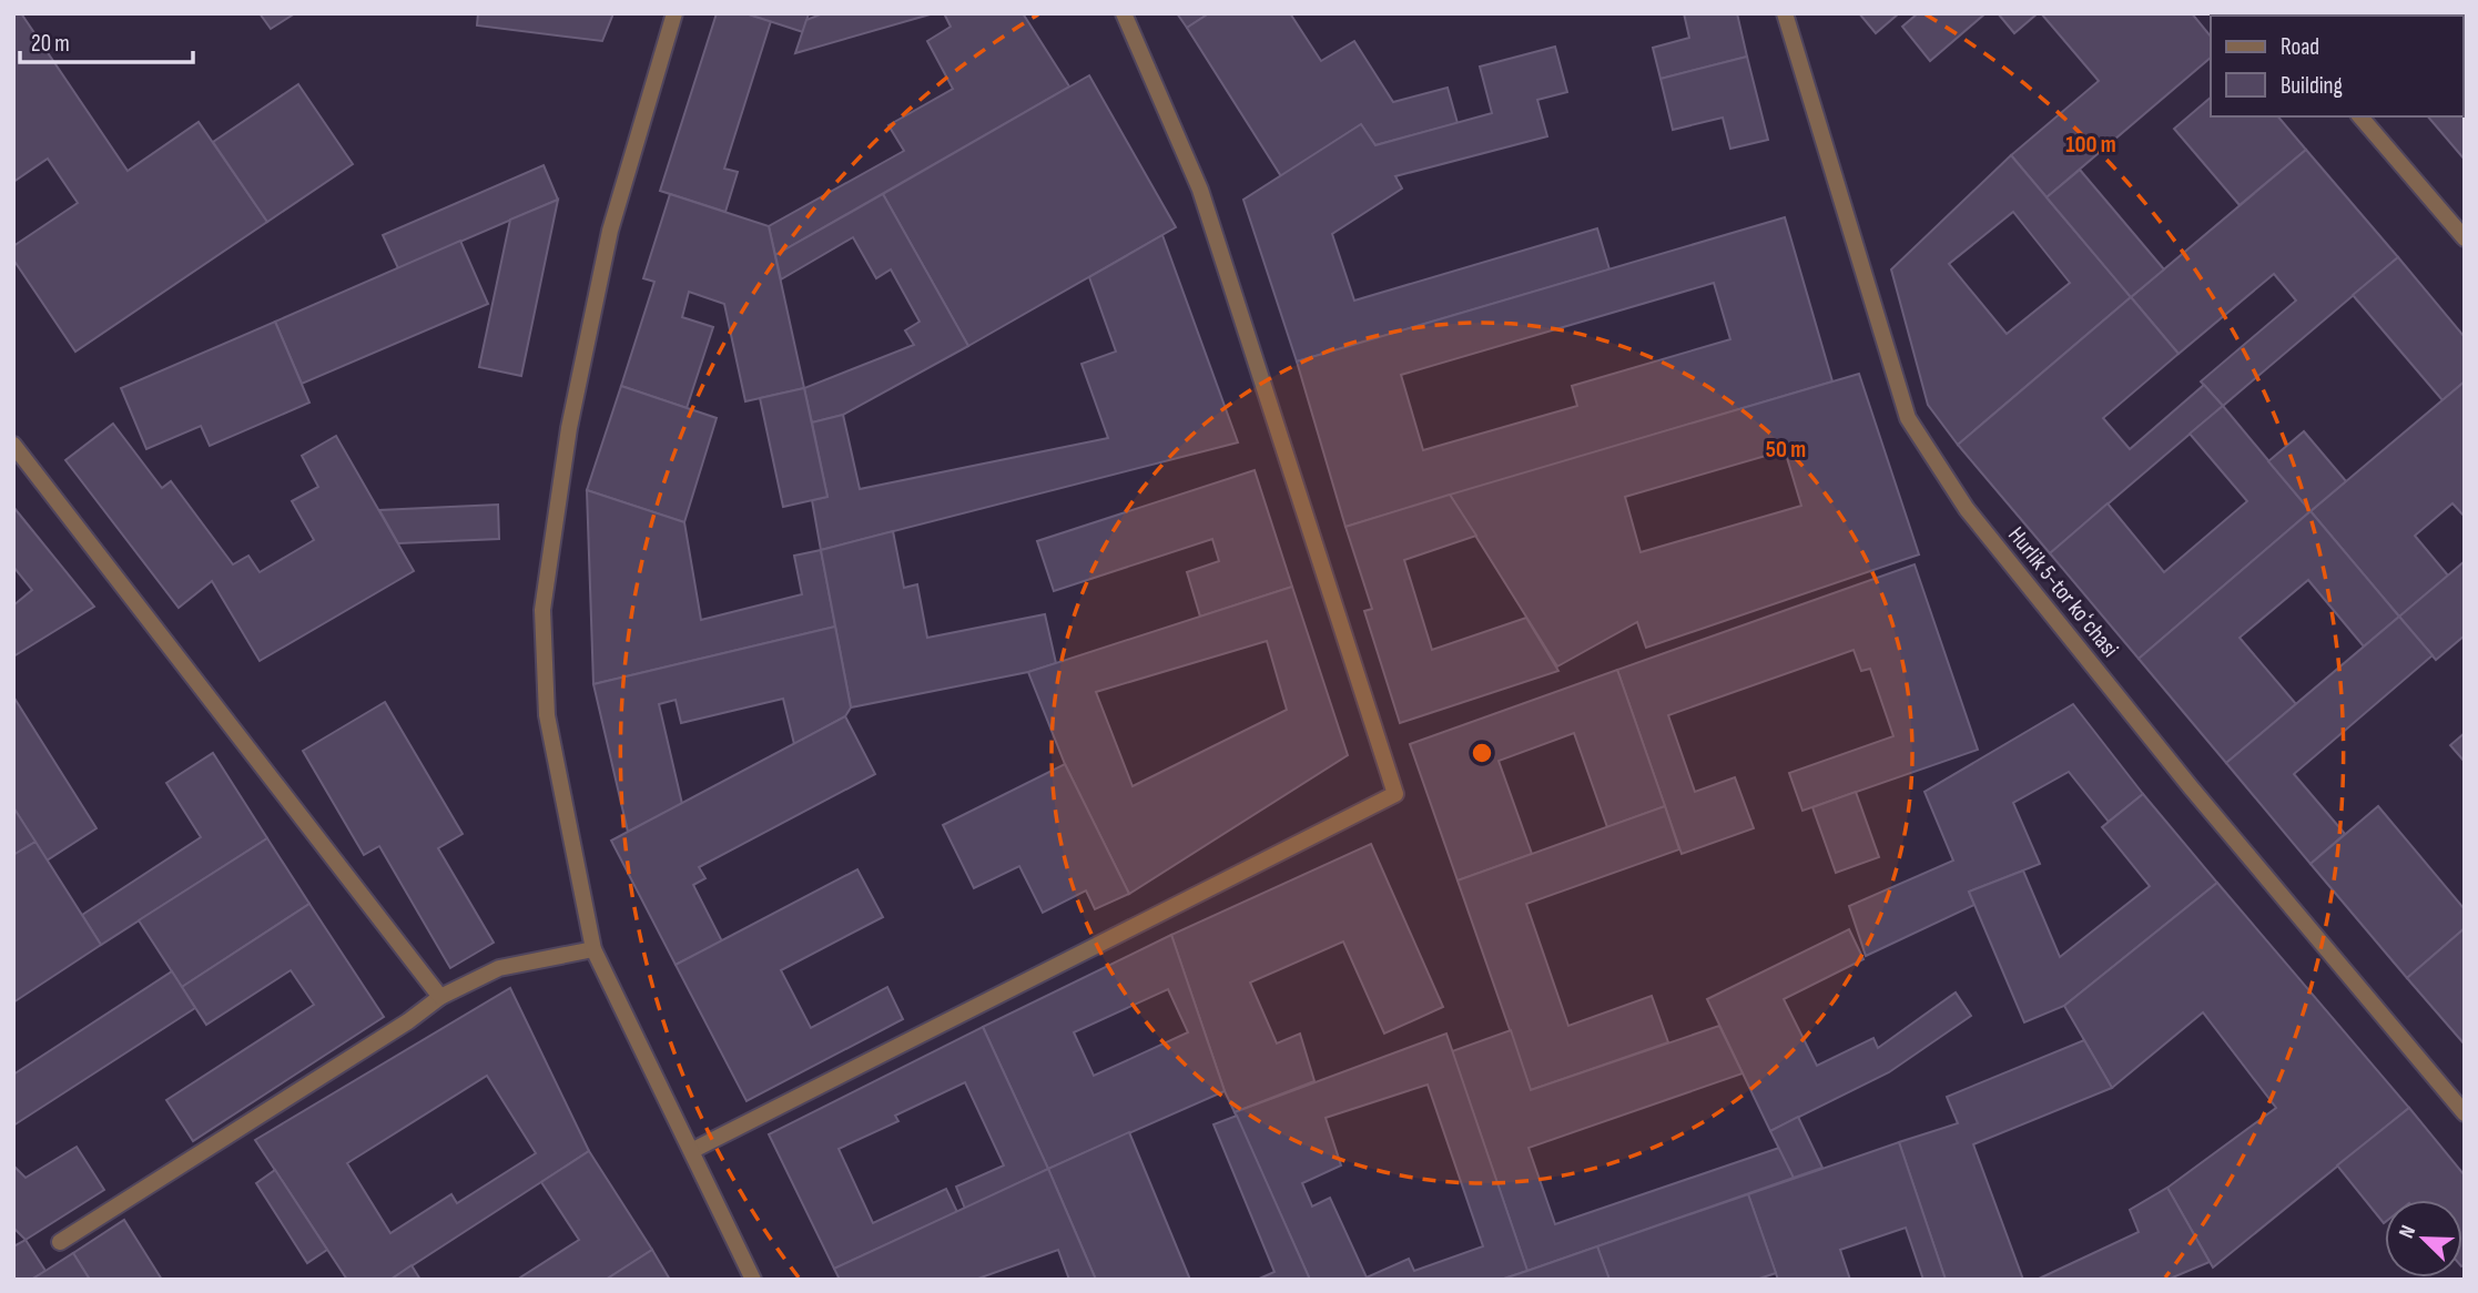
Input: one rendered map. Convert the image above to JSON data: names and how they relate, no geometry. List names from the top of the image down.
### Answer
{
  "streets": {
    "street": ["Hurlik 5-tor koʻchasi"]
  },
  "legend": ["Road", "Building"],
  "scale_bar": "20 m",
  "north": "top left",
  "rings": ["100 m", "50 m"]
}
